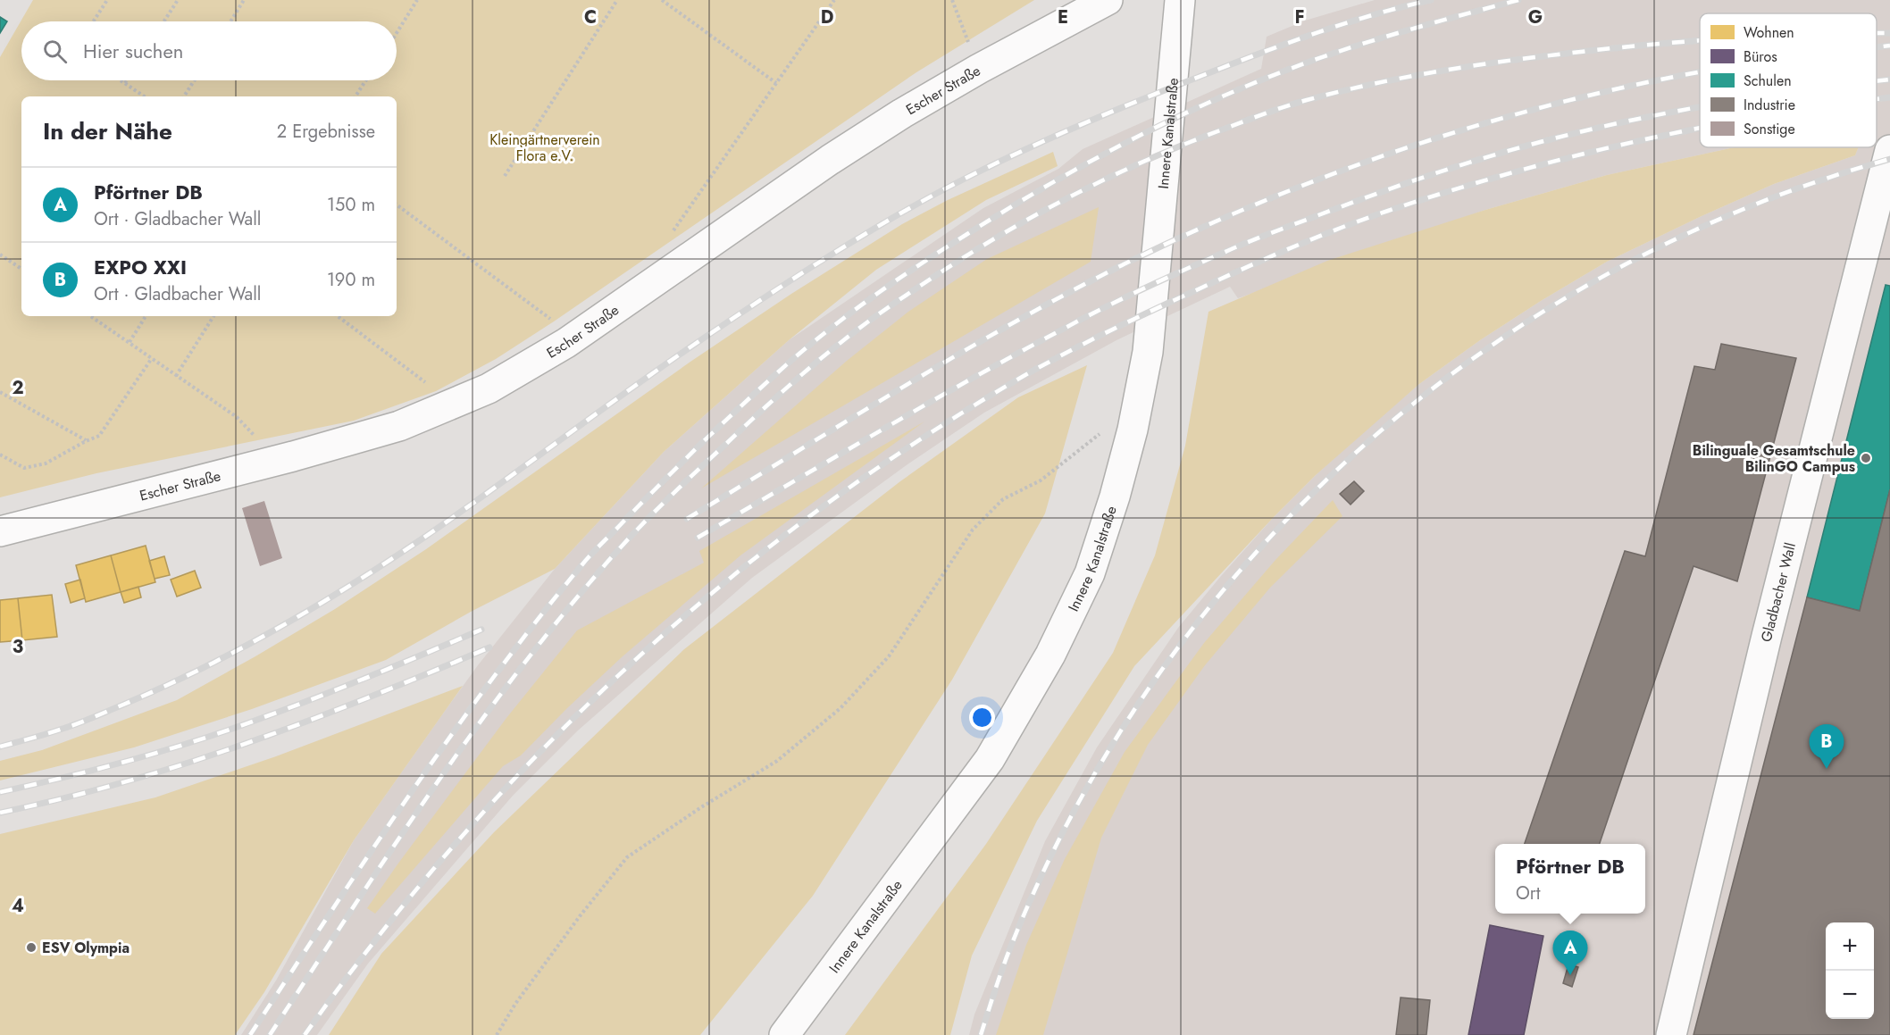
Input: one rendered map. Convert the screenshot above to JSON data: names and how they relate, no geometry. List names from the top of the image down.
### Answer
{
  "streets": {
    "street": ["Escher Straße", "Innere Kanalstraße", "Gladbacher Wall"]
  },
  "parks": ["Kleingärtnerverein Flora e.V."],
  "places": ["Bilinguale Gesamtschule BilinGO Campus", "ESV Olympia"],
  "legend": [
    "Wohnen",
    "Büros",
    "Schulen",
    "Industrie",
    "Sonstige"
  ],
  "page": {
    "search": "Hier suchen",
    "heading": ["In der Nähe", "2 Ergebnisse"],
    "list": [
      {
        "mark": "A",
        "name": "Pförtner DB",
        "note": "Ort · Gladbacher Wall",
        "value": "150 m"
      },
      {
        "mark": "B",
        "name": "EXPO XXI",
        "note": "Ort · Gladbacher Wall",
        "value": "190 m"
      }
    ],
    "pins": ["B", "A"],
    "popup": ["Pförtner DB", "Ort"],
    "map_buttons": ["+", "−"]
  },
  "grid": {
    "columns": [
      "C",
      "D",
      "E",
      "F",
      "G"
    ],
    "rows": ["2", "3", "4"]
  }
}
